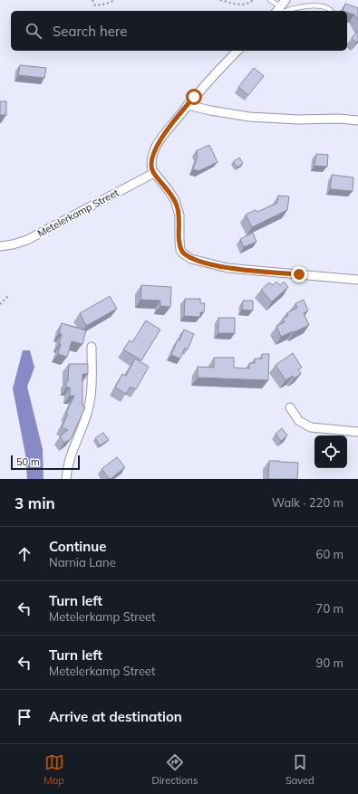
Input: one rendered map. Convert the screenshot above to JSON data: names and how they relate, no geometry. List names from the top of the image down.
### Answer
{
  "streets": {
    "street": ["Metelerkamp Street"]
  },
  "scale_bar": "50 m",
  "page": {
    "search": "Search here",
    "scale": "50 m",
    "heading": ["3 min", "Walk · 220 m"],
    "list": [
      ["Continue", "Narnia Lane", "60 m"],
      ["Turn left", "Metelerkamp Street", "70 m"],
      ["Turn left", "Metelerkamp Street", "90 m"],
      "Arrive at destination"
    ],
    "nav": ["Map", "Directions", "Saved"]
  }
}
